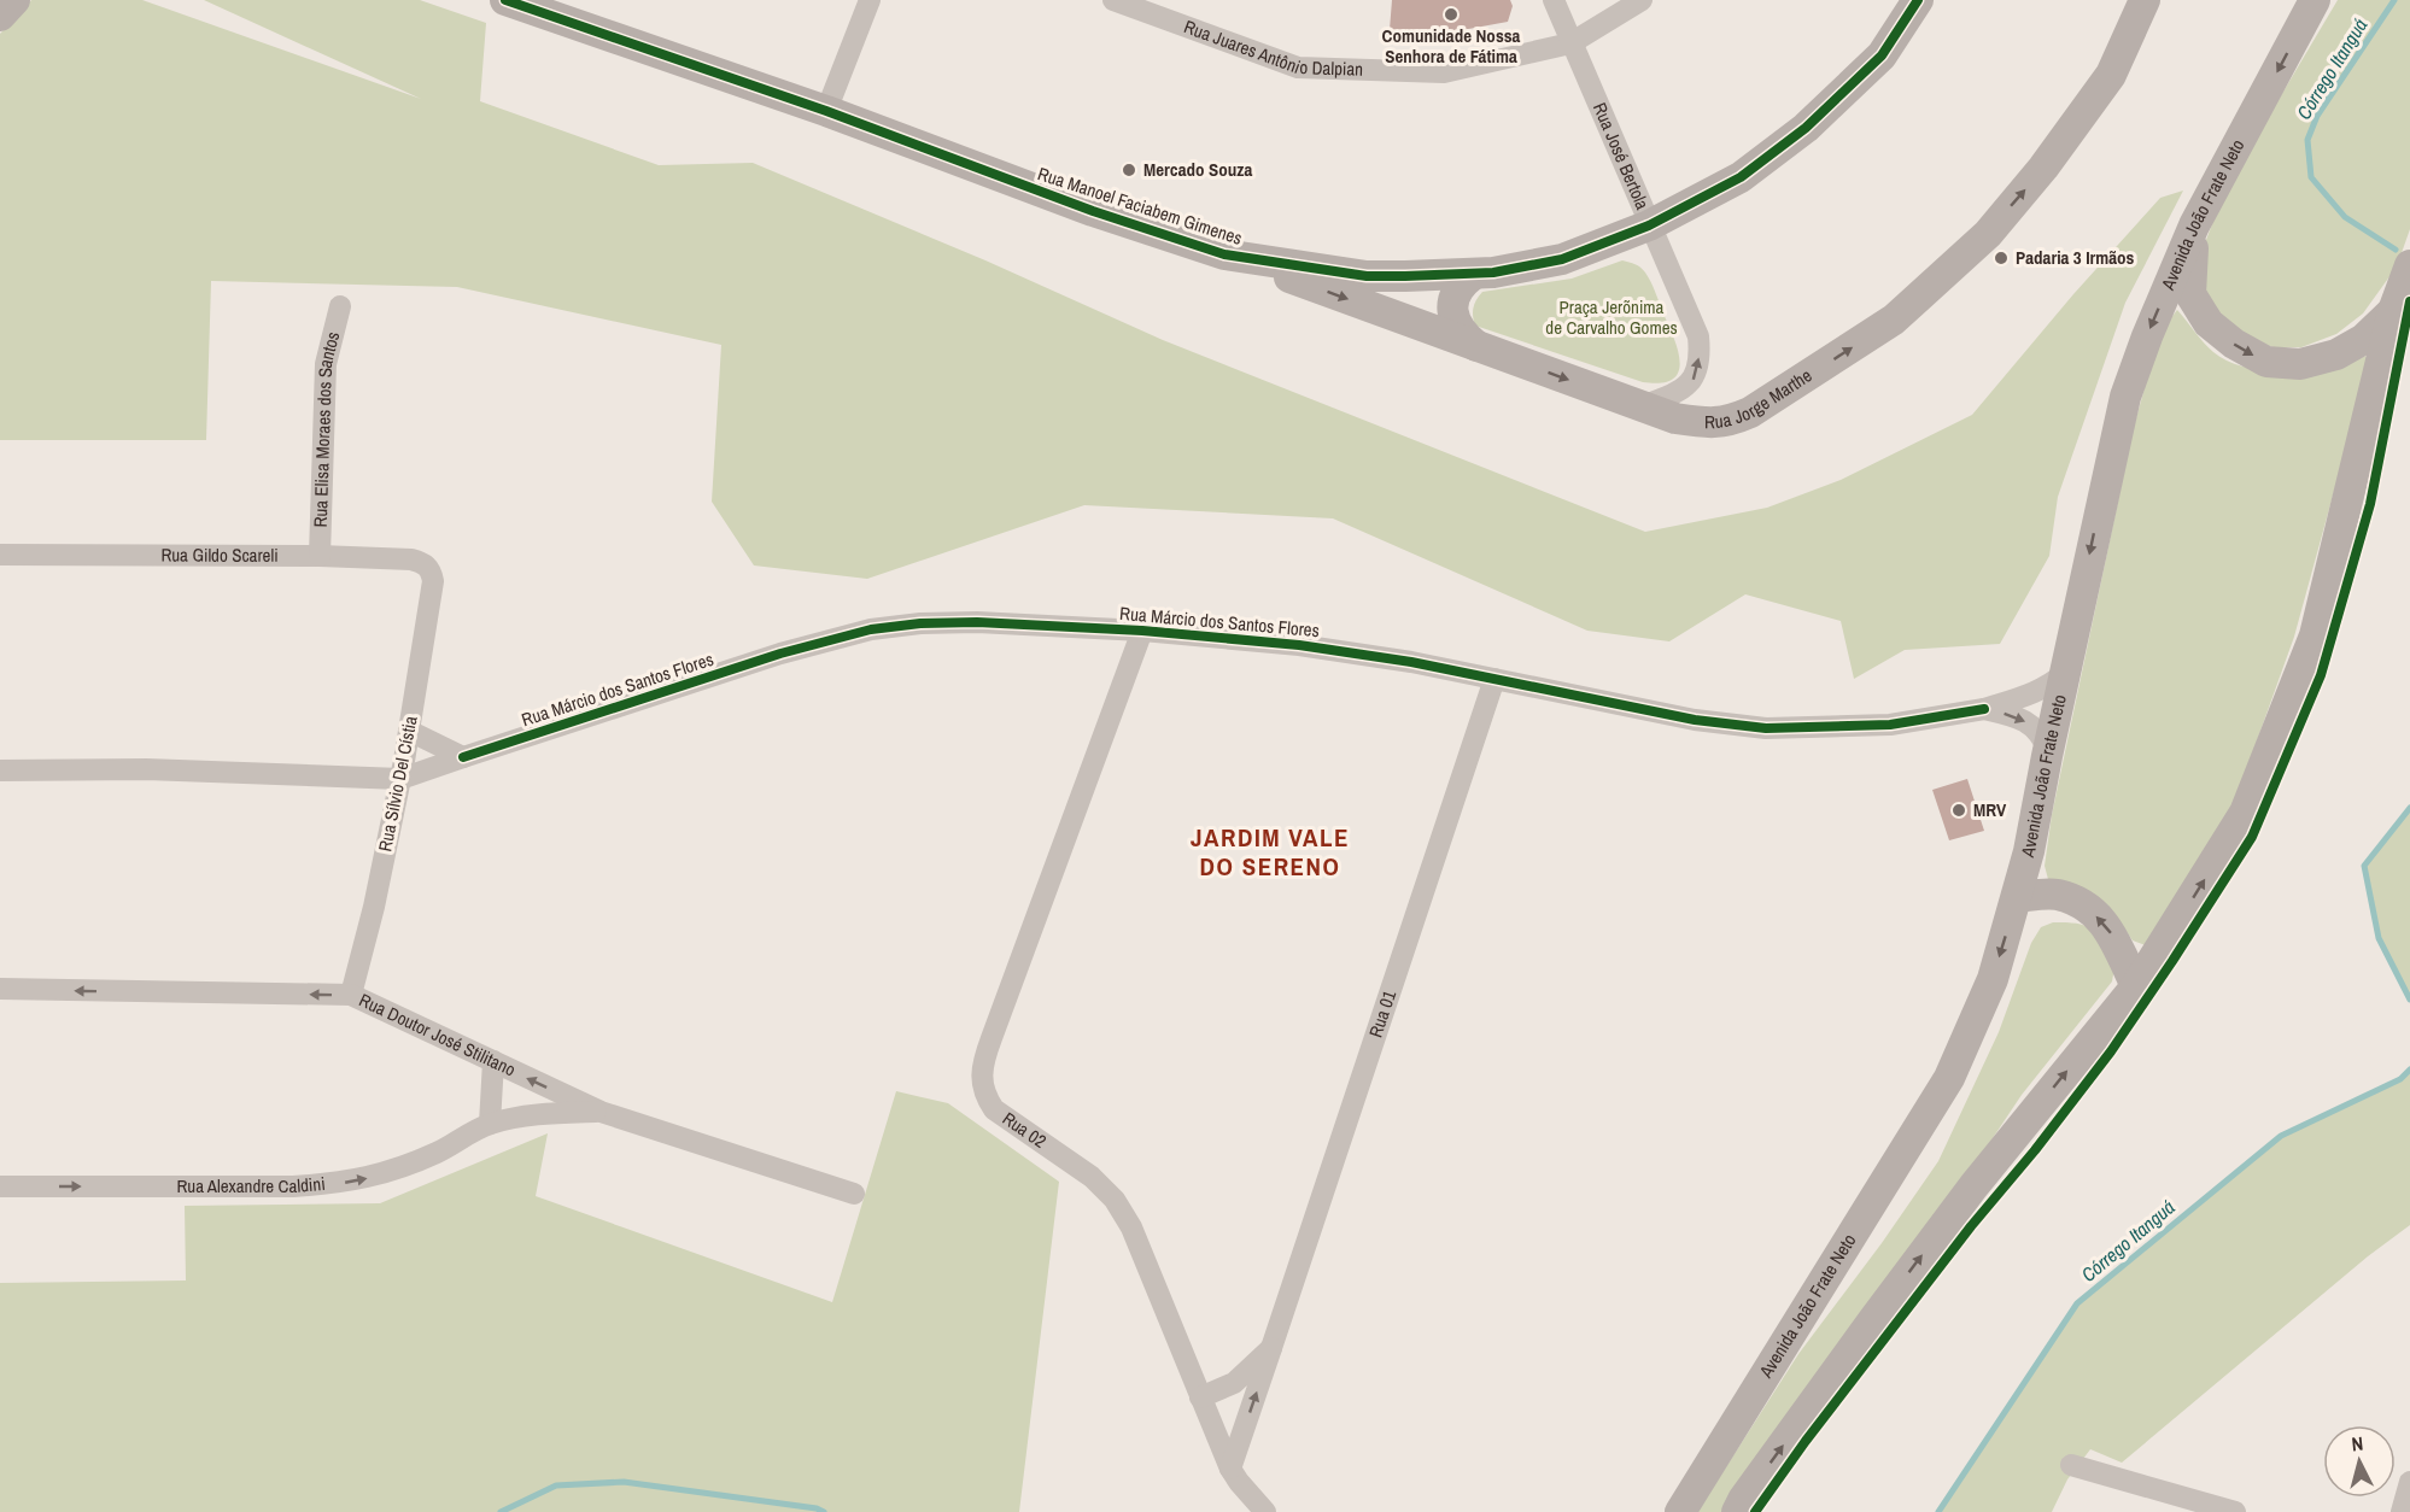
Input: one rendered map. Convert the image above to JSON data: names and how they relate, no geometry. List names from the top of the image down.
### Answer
{
  "streets": {
    "main road": ["Rua Manoel Faciabem Gimenes", "Avenida João Frate Neto", "Rua Jorge Marthe"],
    "street": [
      "Rua Juares Antônio Dalpian",
      "Rua José Bertola",
      "Rua Elisa Moraes dos Santos",
      "Rua Gildo Scareli",
      "Rua Márcio dos Santos Flores",
      "Rua Sílvio Del Cístia",
      "Rua 01",
      "Rua Doutor José Stilitano",
      "Rua 02",
      "Rua Alexandre Caldini"
    ]
  },
  "crossings": [
    ["Rua Juares Antônio Dalpian", "Rua José Bertola"],
    ["Rua José Bertola", "Rua Manoel Faciabem Gimenes"],
    ["Rua José Bertola", "Rua Jorge Marthe"],
    ["Rua Manoel Faciabem Gimenes", "Rua Jorge Marthe"],
    ["Avenida João Frate Neto", "Rua Márcio dos Santos Flores"],
    ["Rua Elisa Moraes dos Santos", "Rua Gildo Scareli"],
    ["Rua Gildo Scareli", "Rua Sílvio Del Cístia"],
    ["Rua Márcio dos Santos Flores", "Rua Sílvio Del Cístia"],
    ["Rua Márcio dos Santos Flores", "Rua 01"],
    ["Rua Márcio dos Santos Flores", "Rua 02"],
    ["Rua Sílvio Del Cístia", "Rua Doutor José Stilitano"],
    ["Rua 01", "Rua 02"],
    ["Rua Doutor José Stilitano", "Rua Alexandre Caldini"]
  ],
  "one_way": [
    "Rua José Bertola",
    "Rua Jorge Marthe",
    "Rua Doutor José Stilitano",
    "Rua Alexandre Caldini"
  ],
  "districts": ["JARDIM VALE DO SERENO"],
  "water": ["Córrego Itanguá"],
  "parks": ["Praça Jerõnima de Carvalho Gomes"],
  "places": [
    "Comunidade Nossa Senhora de Fátima",
    "Mercado Souza",
    "Padaria 3 Irmãos",
    "MRV"
  ],
  "north": "top"
}
